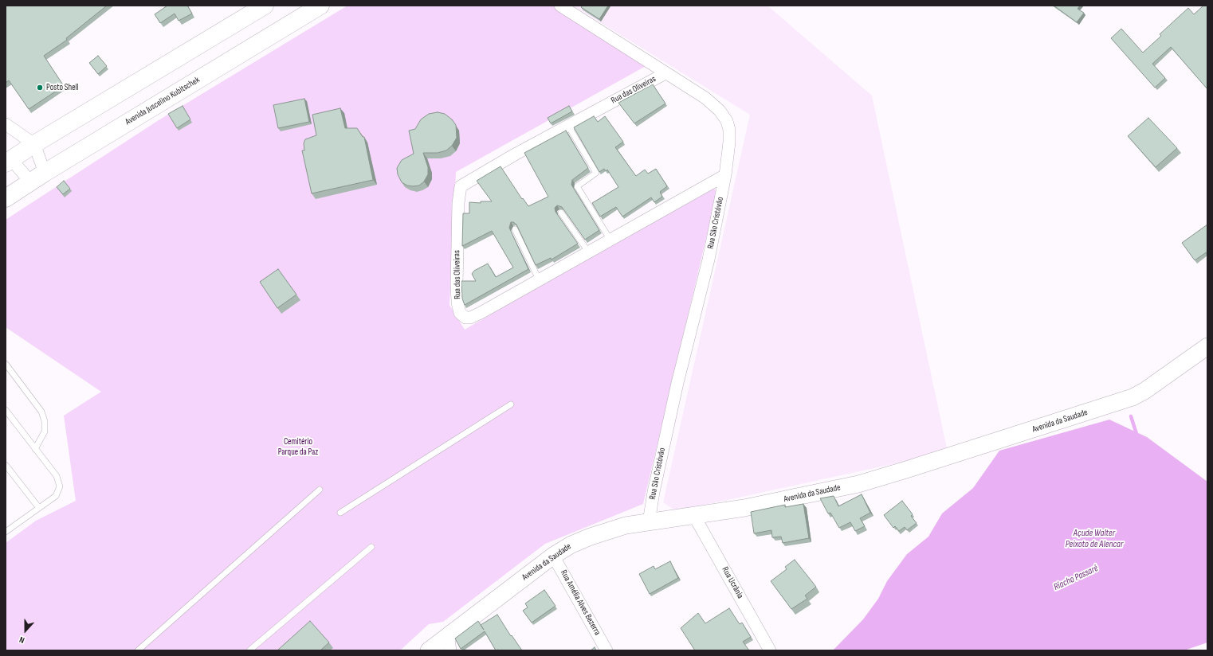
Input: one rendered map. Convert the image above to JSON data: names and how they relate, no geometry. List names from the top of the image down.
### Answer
{
  "streets": {
    "main road": ["Avenida Juscelino Kubitschek"],
    "street": [
      "Rua das Oliveiras",
      "Rua São Cristóvão",
      "Avenida da Saudade",
      "Rua Ucrânia",
      "Rua Amélia Alves Bezerra"
    ]
  },
  "crossings": [
    ["Rua das Oliveiras", "Rua São Cristóvão"],
    ["Rua São Cristóvão", "Avenida da Saudade"],
    ["Avenida da Saudade", "Rua Ucrânia"],
    ["Avenida da Saudade", "Rua Amélia Alves Bezerra"]
  ],
  "water": ["Açude Walter Peixoto de Alencar", "Riacho Passaré"],
  "parks": ["Cemitério Parque da Paz"],
  "places": ["Posto Shell"],
  "north": "bottom"
}
